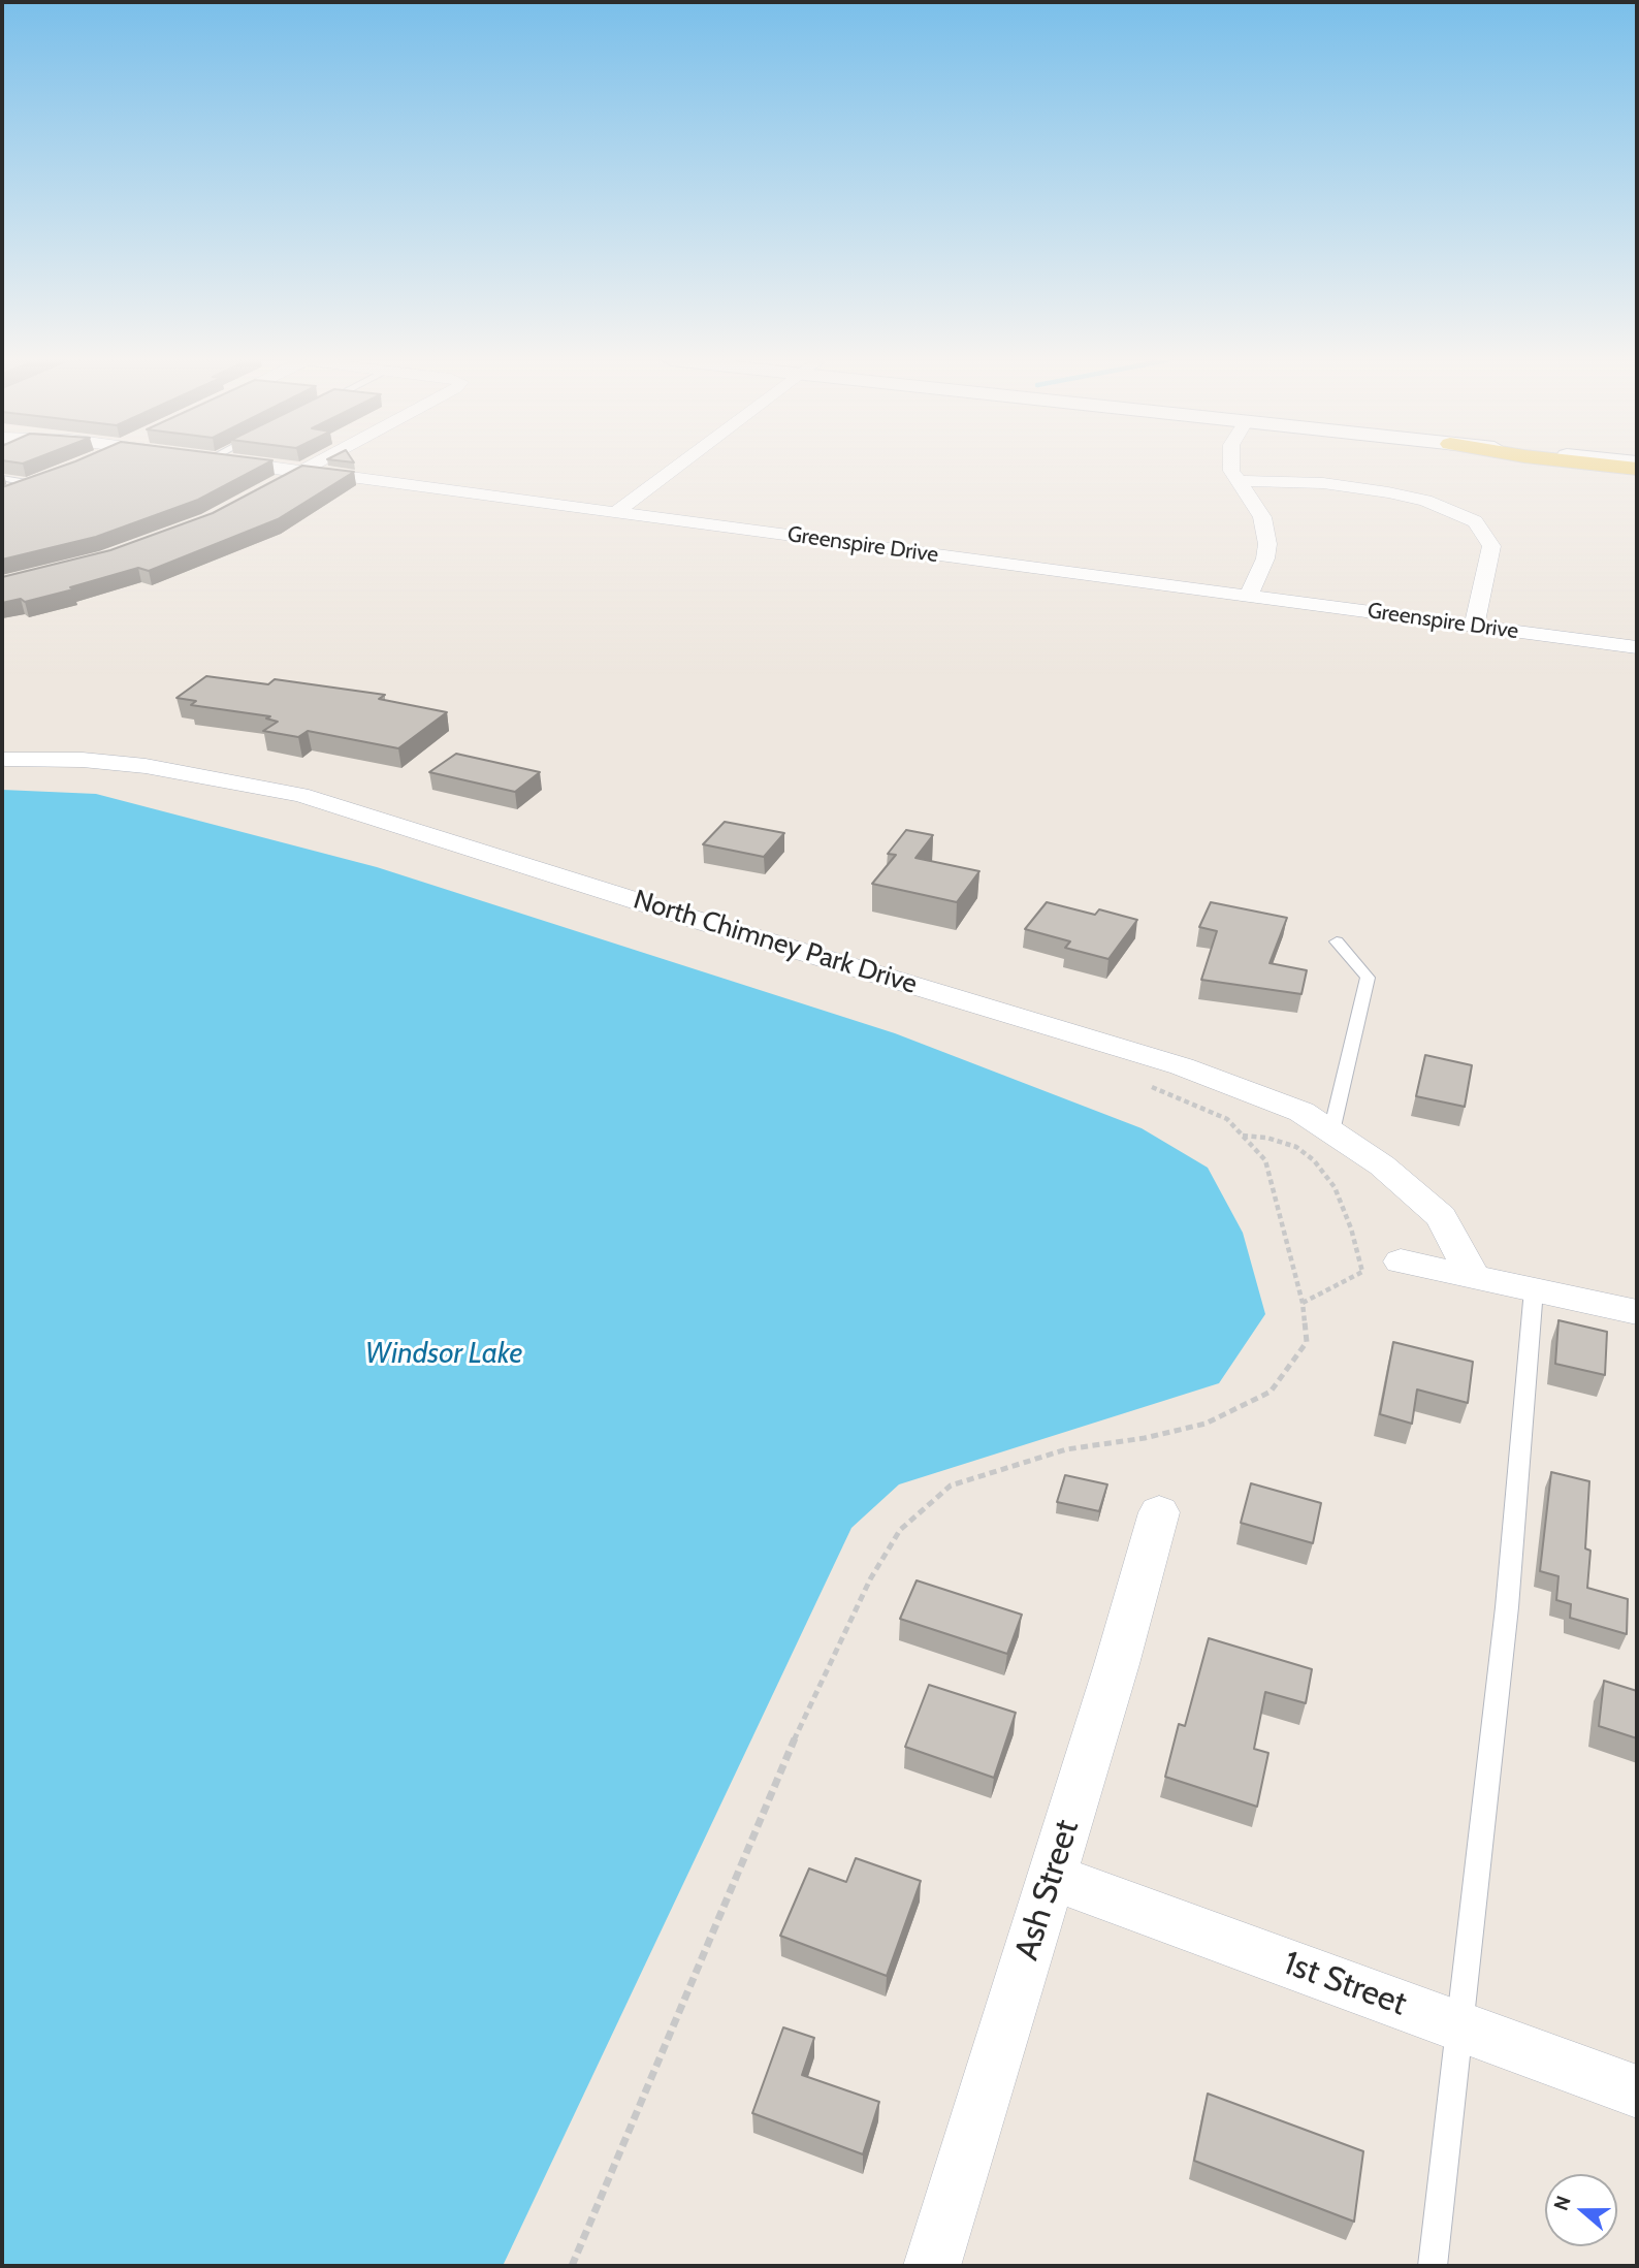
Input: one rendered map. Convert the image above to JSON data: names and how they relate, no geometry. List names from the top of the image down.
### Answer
{
  "streets": {
    "street": [
      "Greenspire Drive",
      "North Chimney Park Drive",
      "Ash Street",
      "1st Street"
    ]
  },
  "crossings": [
    ["Ash Street", "1st Street"]
  ],
  "water": ["Windsor Lake"],
  "north": "left"
}
